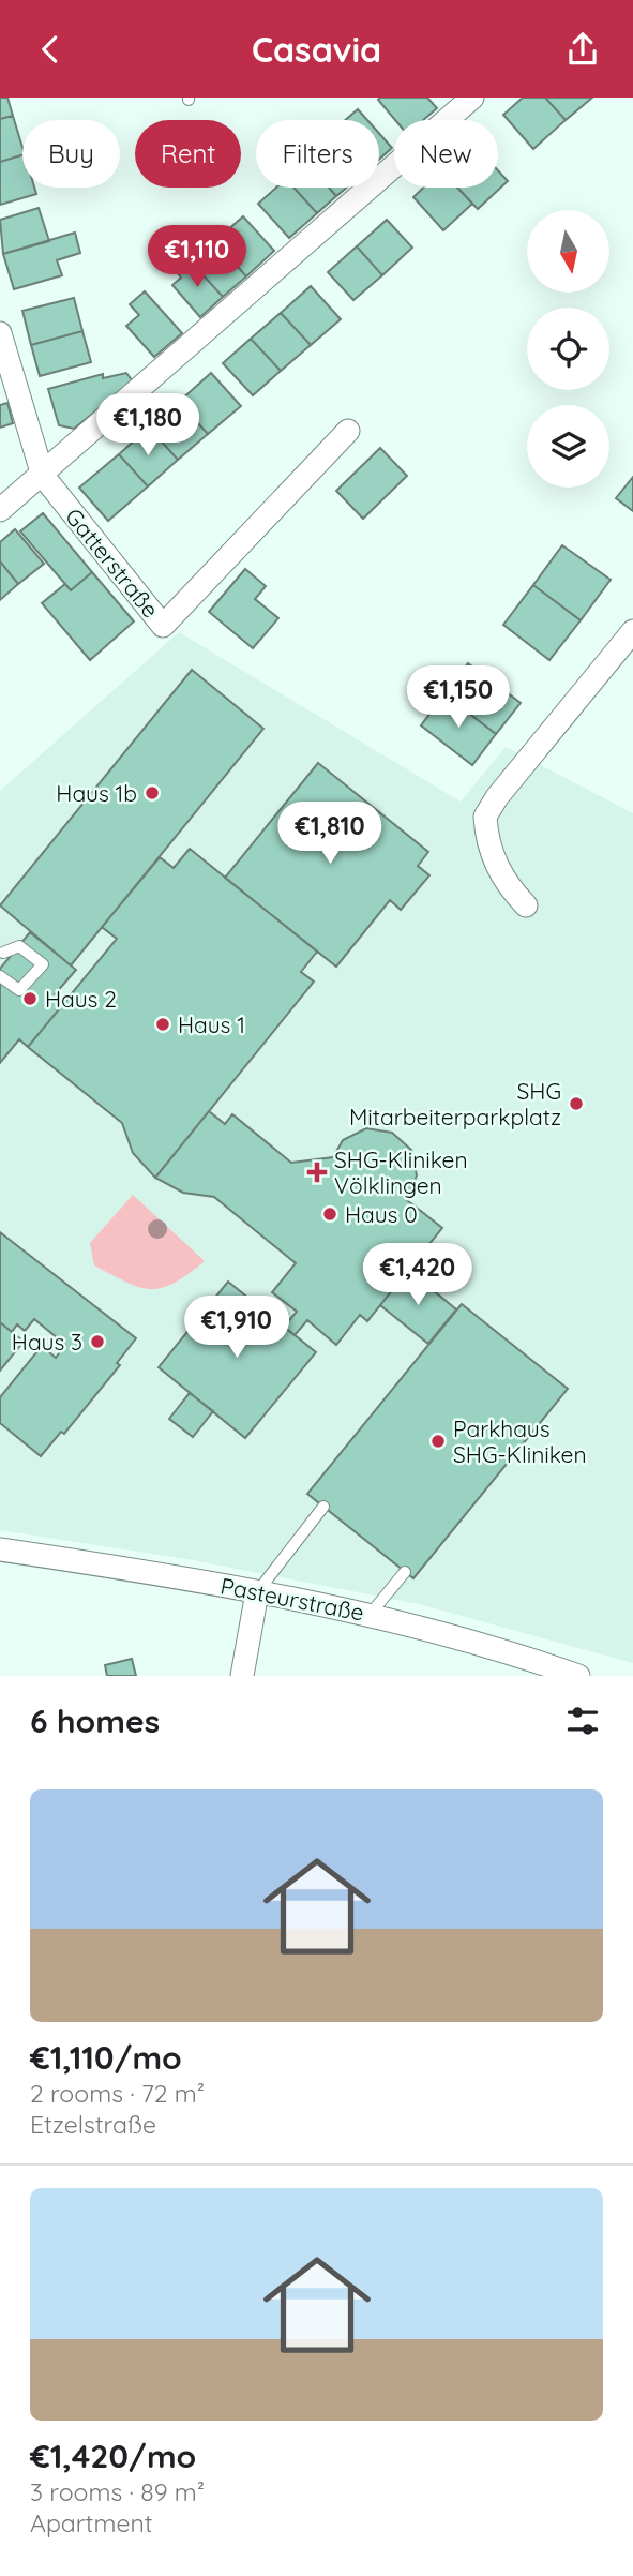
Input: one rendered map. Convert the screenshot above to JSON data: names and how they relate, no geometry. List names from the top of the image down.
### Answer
{
  "streets": {
    "street": ["Gatterstraße", "Pasteurstraße"]
  },
  "places": {
    "other": [
      "Haus 1b",
      "Haus 2",
      "Haus 1",
      "SHG Mitarbeiterparkplatz",
      "Haus 0",
      "Haus 3",
      "Parkhaus SHG-Kliniken"
    ],
    "health": ["SHG-Kliniken Völklingen"]
  },
  "north": "bottom",
  "page": {
    "header": "Casavia",
    "chip": [
      "Buy",
      "Rent",
      "Filters",
      "New"
    ],
    "price": [
      "€1,110",
      "€1,180",
      "€1,150",
      "€1,810",
      "€1,420",
      "€1,910"
    ],
    "heading": "6 homes",
    "list": [
      {
        "name": "€1,110/mo",
        "note": "2 rooms · 72 m² · Etzelstraße"
      },
      {
        "name": "€1,420/mo",
        "note": "3 rooms · 89 m² · Apartment"
      }
    ]
  }
}
